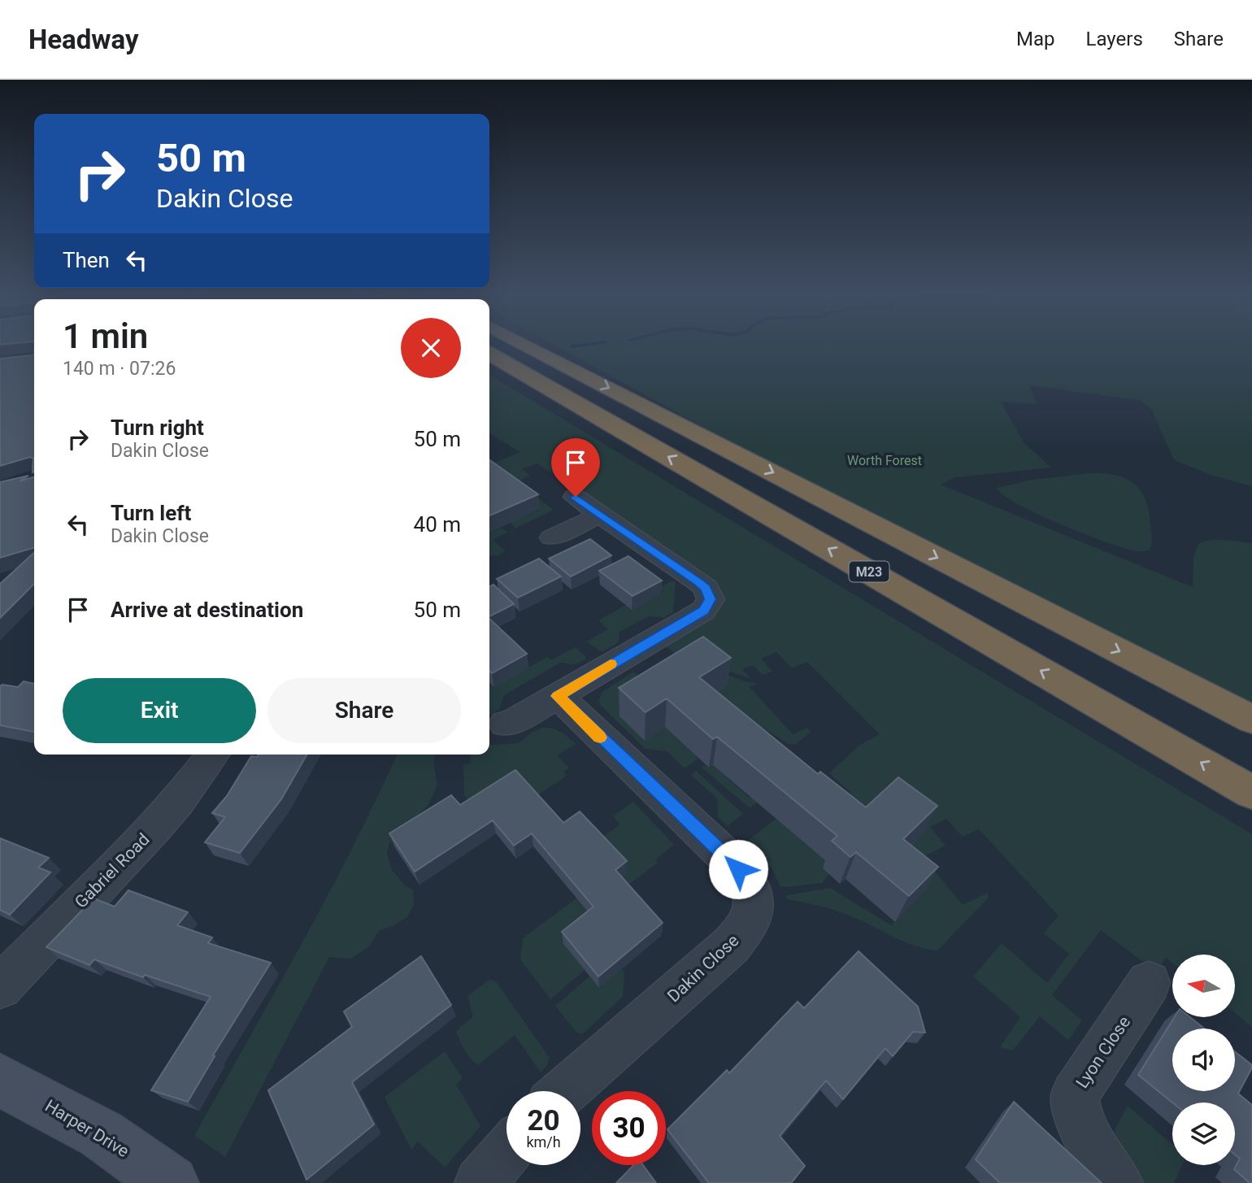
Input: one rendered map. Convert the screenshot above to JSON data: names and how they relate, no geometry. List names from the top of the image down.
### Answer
{
  "streets": {
    "highway": ["M23"],
    "street": [
      "Gabriel Road",
      "Dakin Close",
      "Lyon Close",
      "Harper Drive"
    ]
  },
  "parks": ["Worth Forest"],
  "north": "left",
  "page": {
    "header": "Headway",
    "nav": ["Map", "Layers", "Share"],
    "turn": ["50 m", "Dakin Close"],
    "then": "Then",
    "heading": ["1 min", "140 m · 07:26"],
    "list": [
      {
        "name": "Turn right",
        "note": "Dakin Close",
        "value": "50 m"
      },
      {
        "name": "Turn left",
        "note": "Dakin Close",
        "value": "40 m"
      },
      {
        "name": "Arrive at destination",
        "value": "50 m"
      }
    ],
    "buttons": ["Exit", "Share"],
    "speed": "20 km/h",
    "limit": "30"
  }
}
